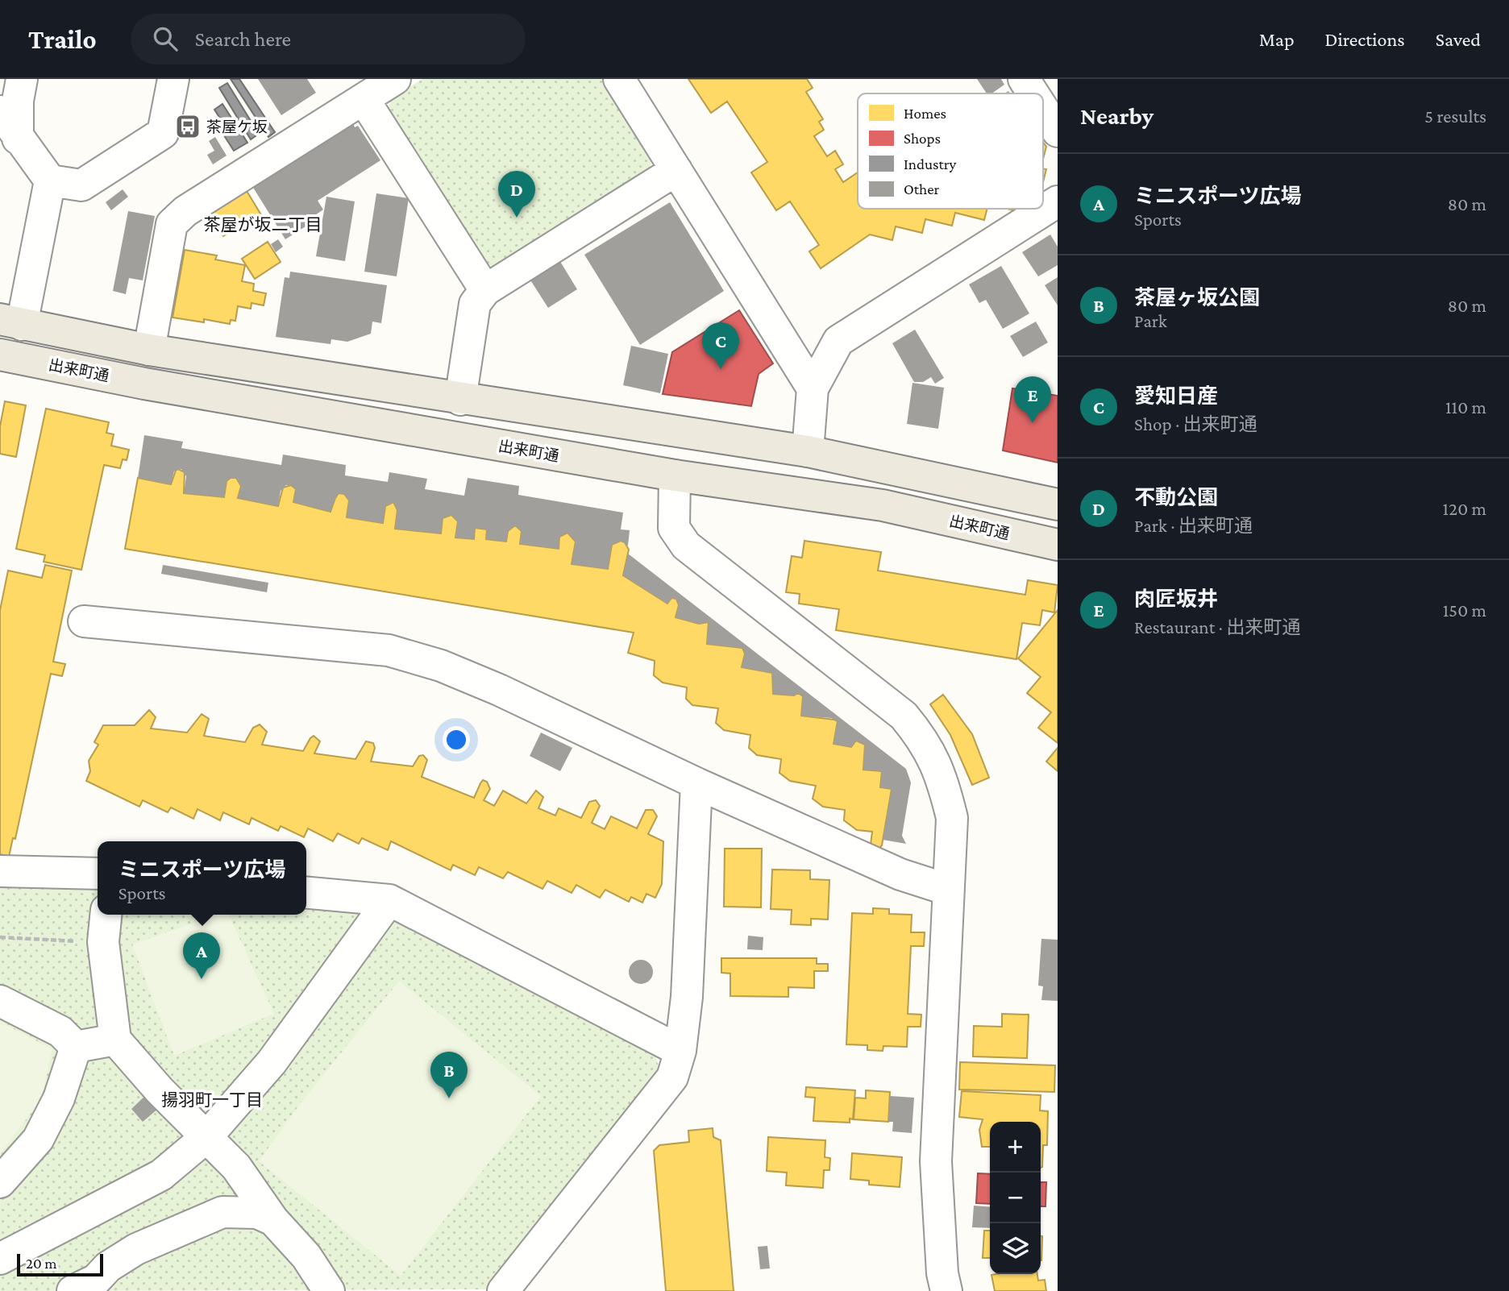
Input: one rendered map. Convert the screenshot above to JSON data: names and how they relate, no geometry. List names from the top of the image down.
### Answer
{
  "streets": {
    "main road": ["出来町通"]
  },
  "districts": ["茶屋が坂二丁目", "揚羽町一丁目"],
  "places": {
    "bus stop": ["茶屋ケ坂"]
  },
  "legend": [
    "Homes",
    "Shops",
    "Industry",
    "Other"
  ],
  "scale_bar": "20 m",
  "page": {
    "header": "Trailo",
    "search": "Search here",
    "nav": ["Map", "Directions", "Saved"],
    "heading": ["Nearby", "5 results"],
    "list": [
      {
        "mark": "A",
        "name": "ミニスポーツ広場",
        "note": "Sports",
        "value": "80 m"
      },
      {
        "mark": "B",
        "name": "茶屋ヶ坂公園",
        "note": "Park",
        "value": "80 m"
      },
      {
        "mark": "C",
        "name": "愛知日産",
        "note": "Shop · 出来町通",
        "value": "110 m"
      },
      {
        "mark": "D",
        "name": "不動公園",
        "note": "Park · 出来町通",
        "value": "120 m"
      },
      {
        "mark": "E",
        "name": "肉匠坂井",
        "note": "Restaurant · 出来町通",
        "value": "150 m"
      }
    ],
    "pins": [
      "D",
      "C",
      "E",
      "A",
      "B"
    ],
    "popup": ["ミニスポーツ広場", "Sports"],
    "map_buttons": ["+", "−"],
    "scale": "20 m"
  }
}
